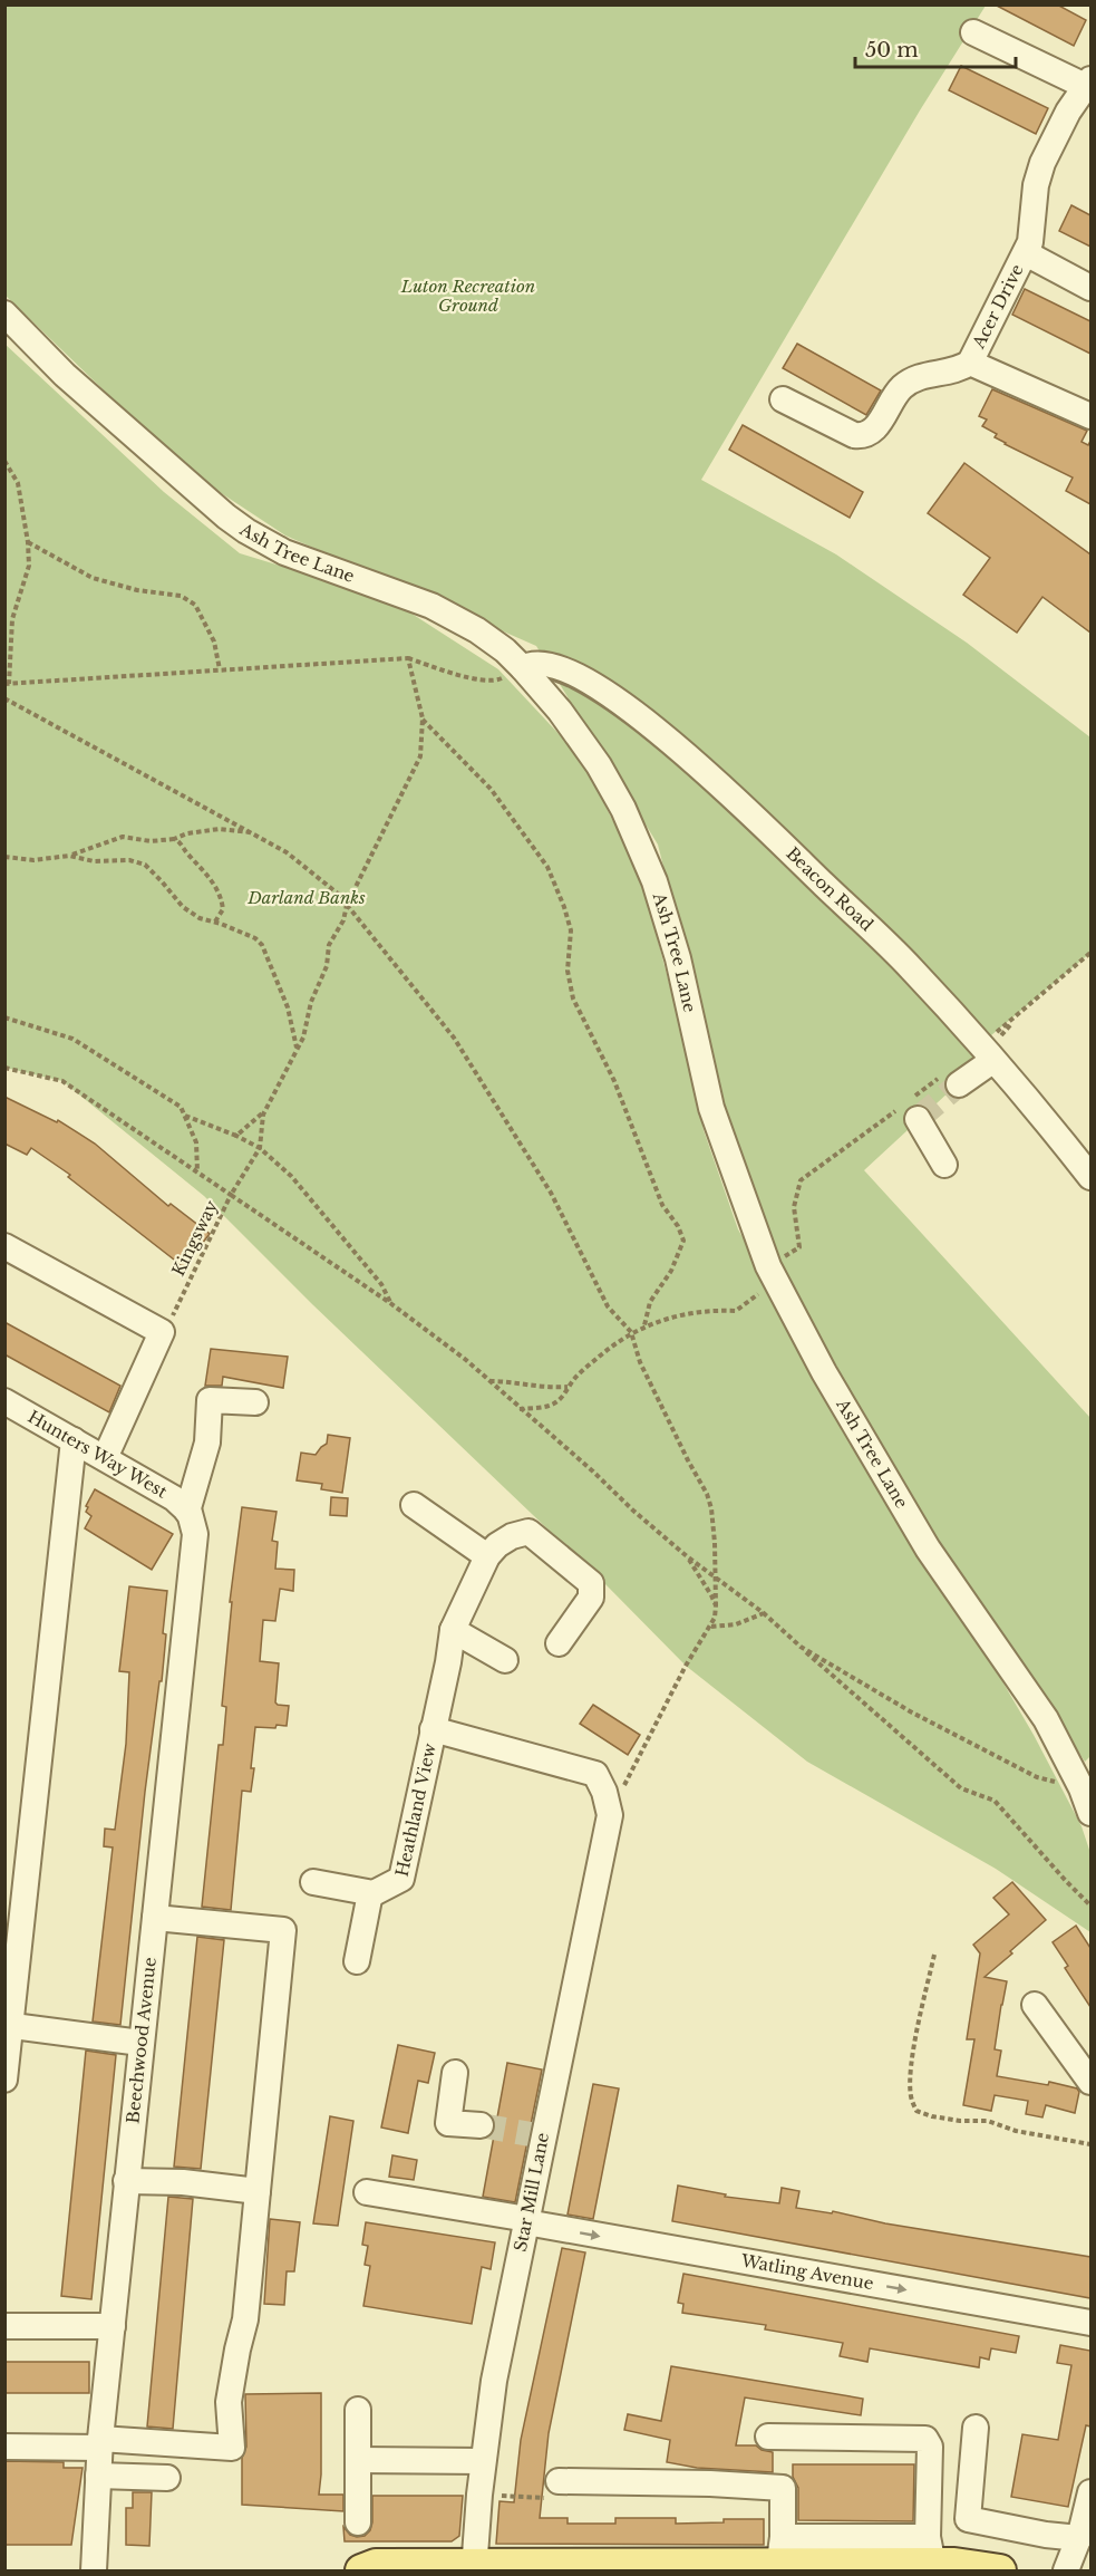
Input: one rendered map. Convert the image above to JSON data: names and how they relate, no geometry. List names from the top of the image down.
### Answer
{
  "streets": {
    "street": [
      "Acer Drive",
      "Ash Tree Lane",
      "Beacon Road",
      "Hunters Way West",
      "Heathland View",
      "Beechwood Avenue",
      "Star Mill Lane",
      "Watling Avenue"
    ],
    "path": ["Kingsway"]
  },
  "crossings": [
    ["Ash Tree Lane", "Beacon Road"],
    ["Hunters Way West", "Beechwood Avenue"],
    ["Heathland View", "Star Mill Lane"],
    ["Star Mill Lane", "Watling Avenue"]
  ],
  "one_way": ["Watling Avenue"],
  "parks": ["Luton Recreation Ground", "Darland Banks"],
  "scale_bar": "50 m"
}
